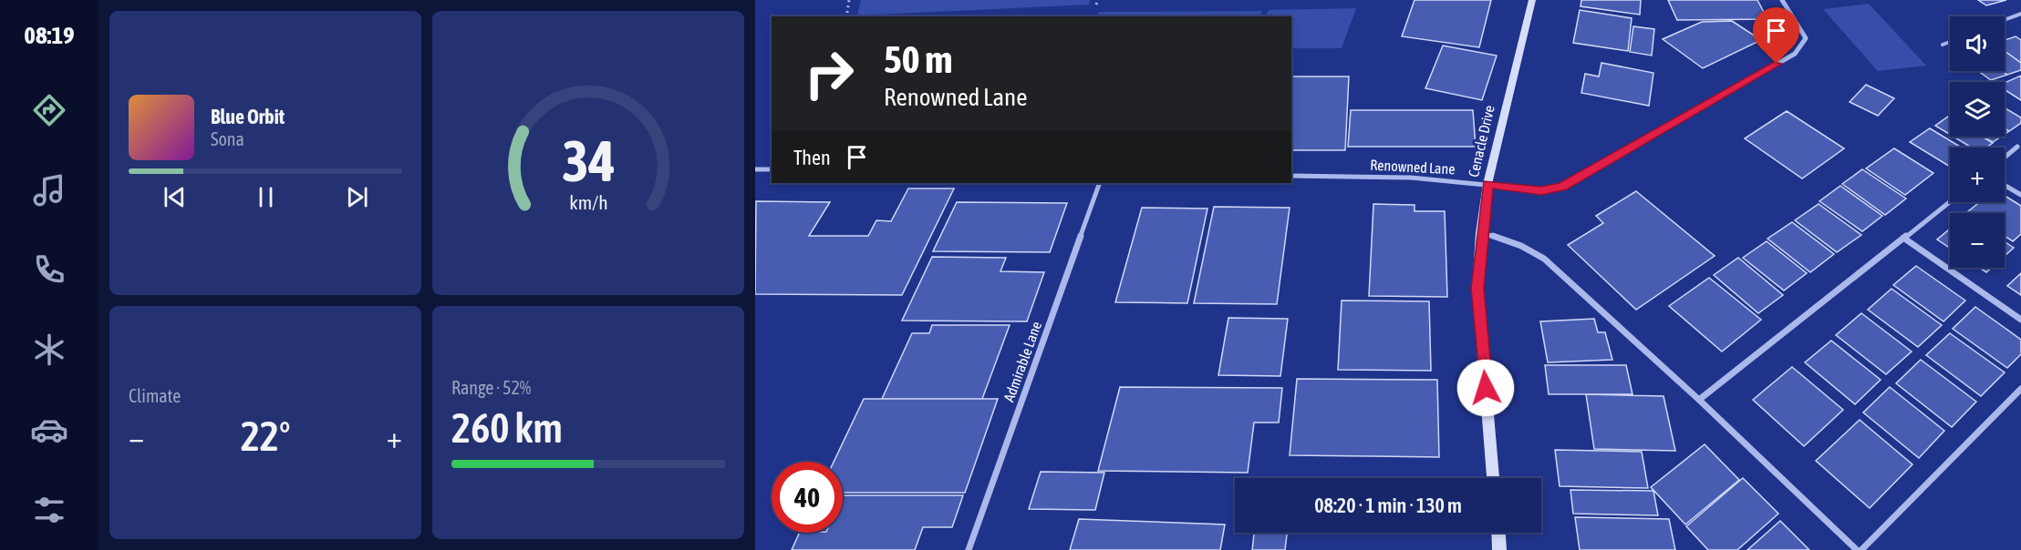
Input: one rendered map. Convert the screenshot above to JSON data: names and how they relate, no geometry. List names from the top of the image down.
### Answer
{
  "streets": {
    "street": ["Cenacle Drive", "Renowned Lane", "Admirable Lane"]
  },
  "crossings": [
    ["Cenacle Drive", "Renowned Lane"]
  ],
  "page": {
    "tabs": "08:19",
    "map_buttons": ["+", "−"],
    "turn": ["50 m", "Renowned Lane"],
    "song": ["Blue Orbit", "Sona"],
    "then": "Then",
    "tile": [
      "Climate",
      ["Range · 52%", "260 km"]
    ],
    "heat": ["−", "22°", "+"],
    "limit": "40",
    "trip": "08:20 · 1 min · 130 m",
    "gauge": ["34", "km/h"]
  }
}
